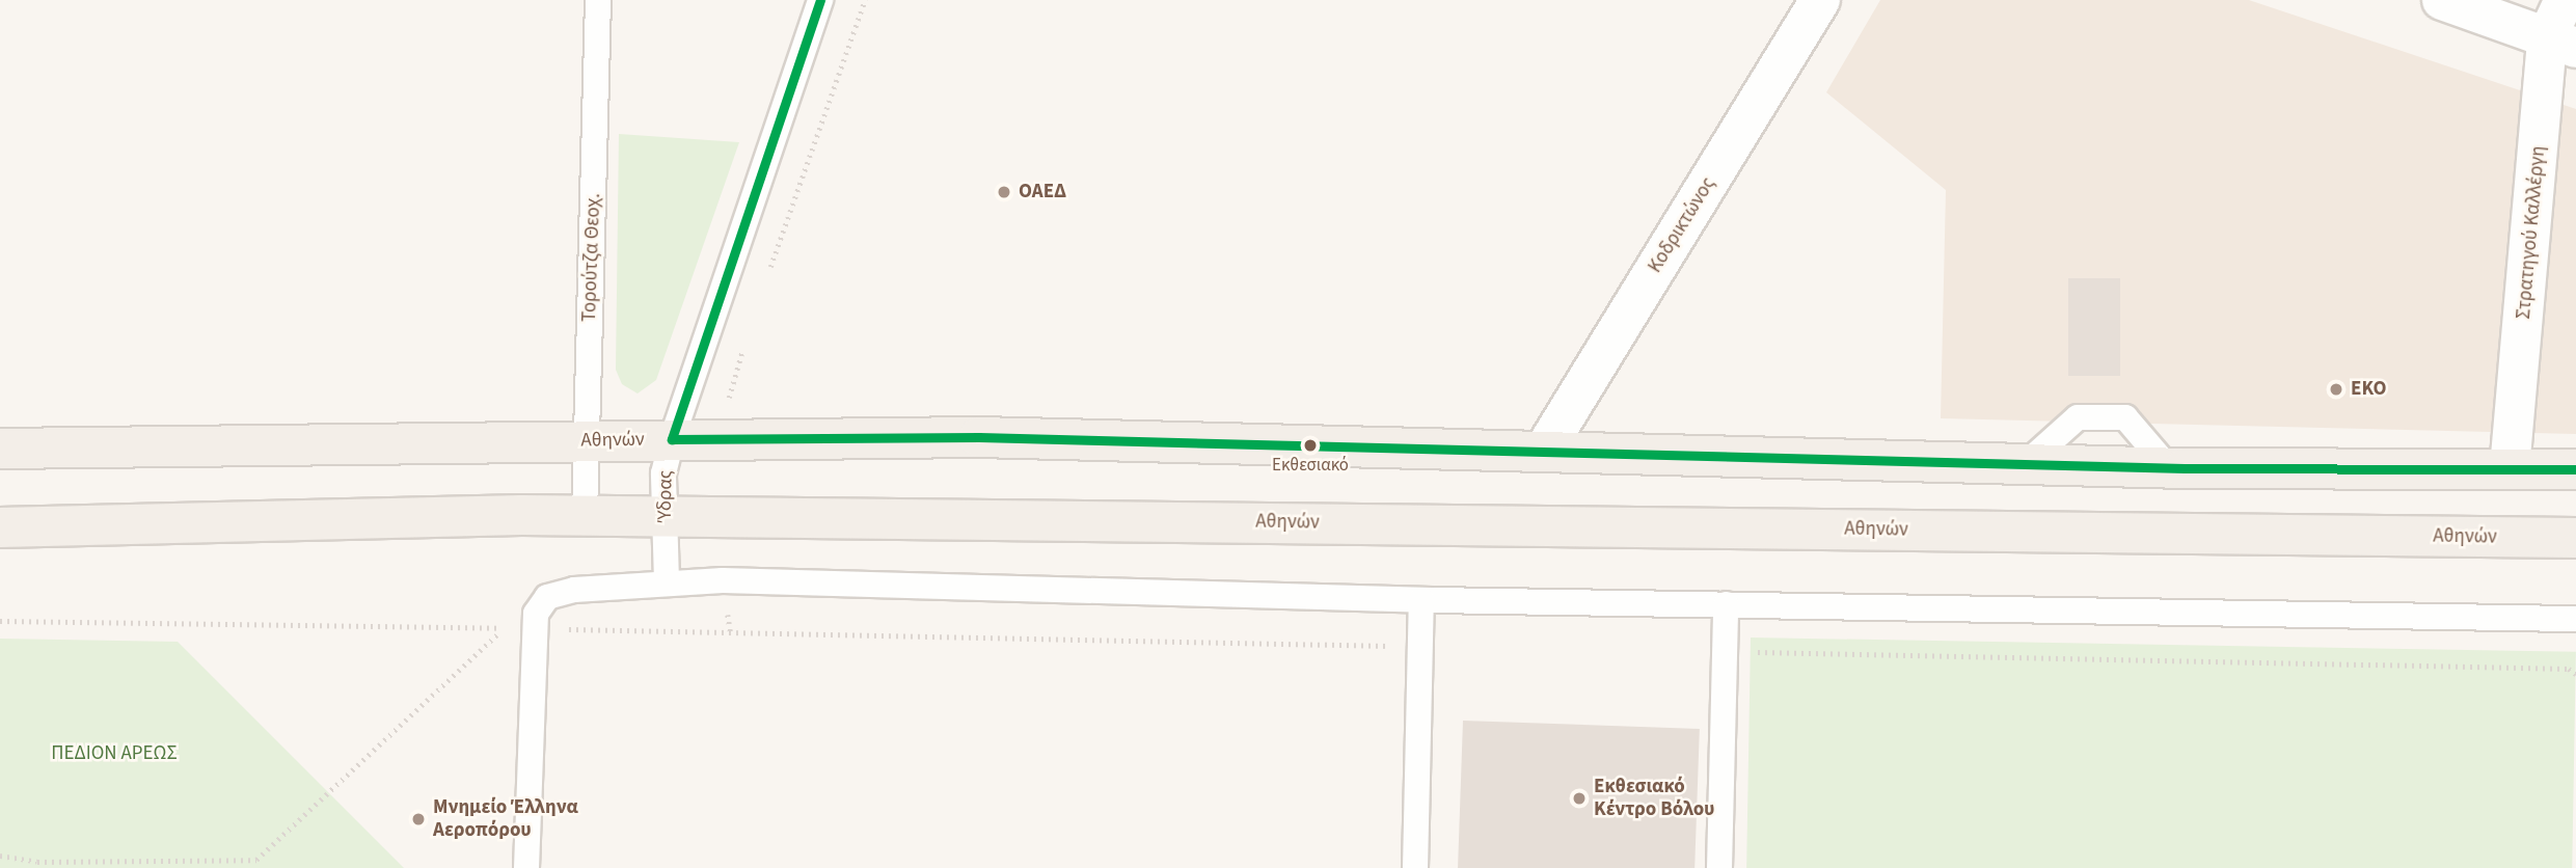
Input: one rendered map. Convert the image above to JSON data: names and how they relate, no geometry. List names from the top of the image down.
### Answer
{
  "streets": {
    "main road": ["Αθηνών"],
    "street": ["Κοδρικτώνος", "Στρατηγού Καλλέργη"],
    "lane": ["Τορούτζα Θεοχ.", "Ύδρας"]
  },
  "crossings": [
    ["Κοδρικτώνος", "Αθηνών"],
    ["Στρατηγού Καλλέργη", "Αθηνών"],
    ["Τορούτζα Θεοχ.", "Αθηνών"],
    ["Αθηνών", "Ύδρας"]
  ],
  "parks": ["ΠΕΔΙΟΝ ΑΡΕΩΣ"],
  "places": [
    "ΟΑΕΔ",
    "EKO",
    "Εκθεσιακό",
    "Εκθεσιακό Κέντρο Βόλου",
    "Μνημείο Έλληνα Αεροπόρου"
  ]
}
